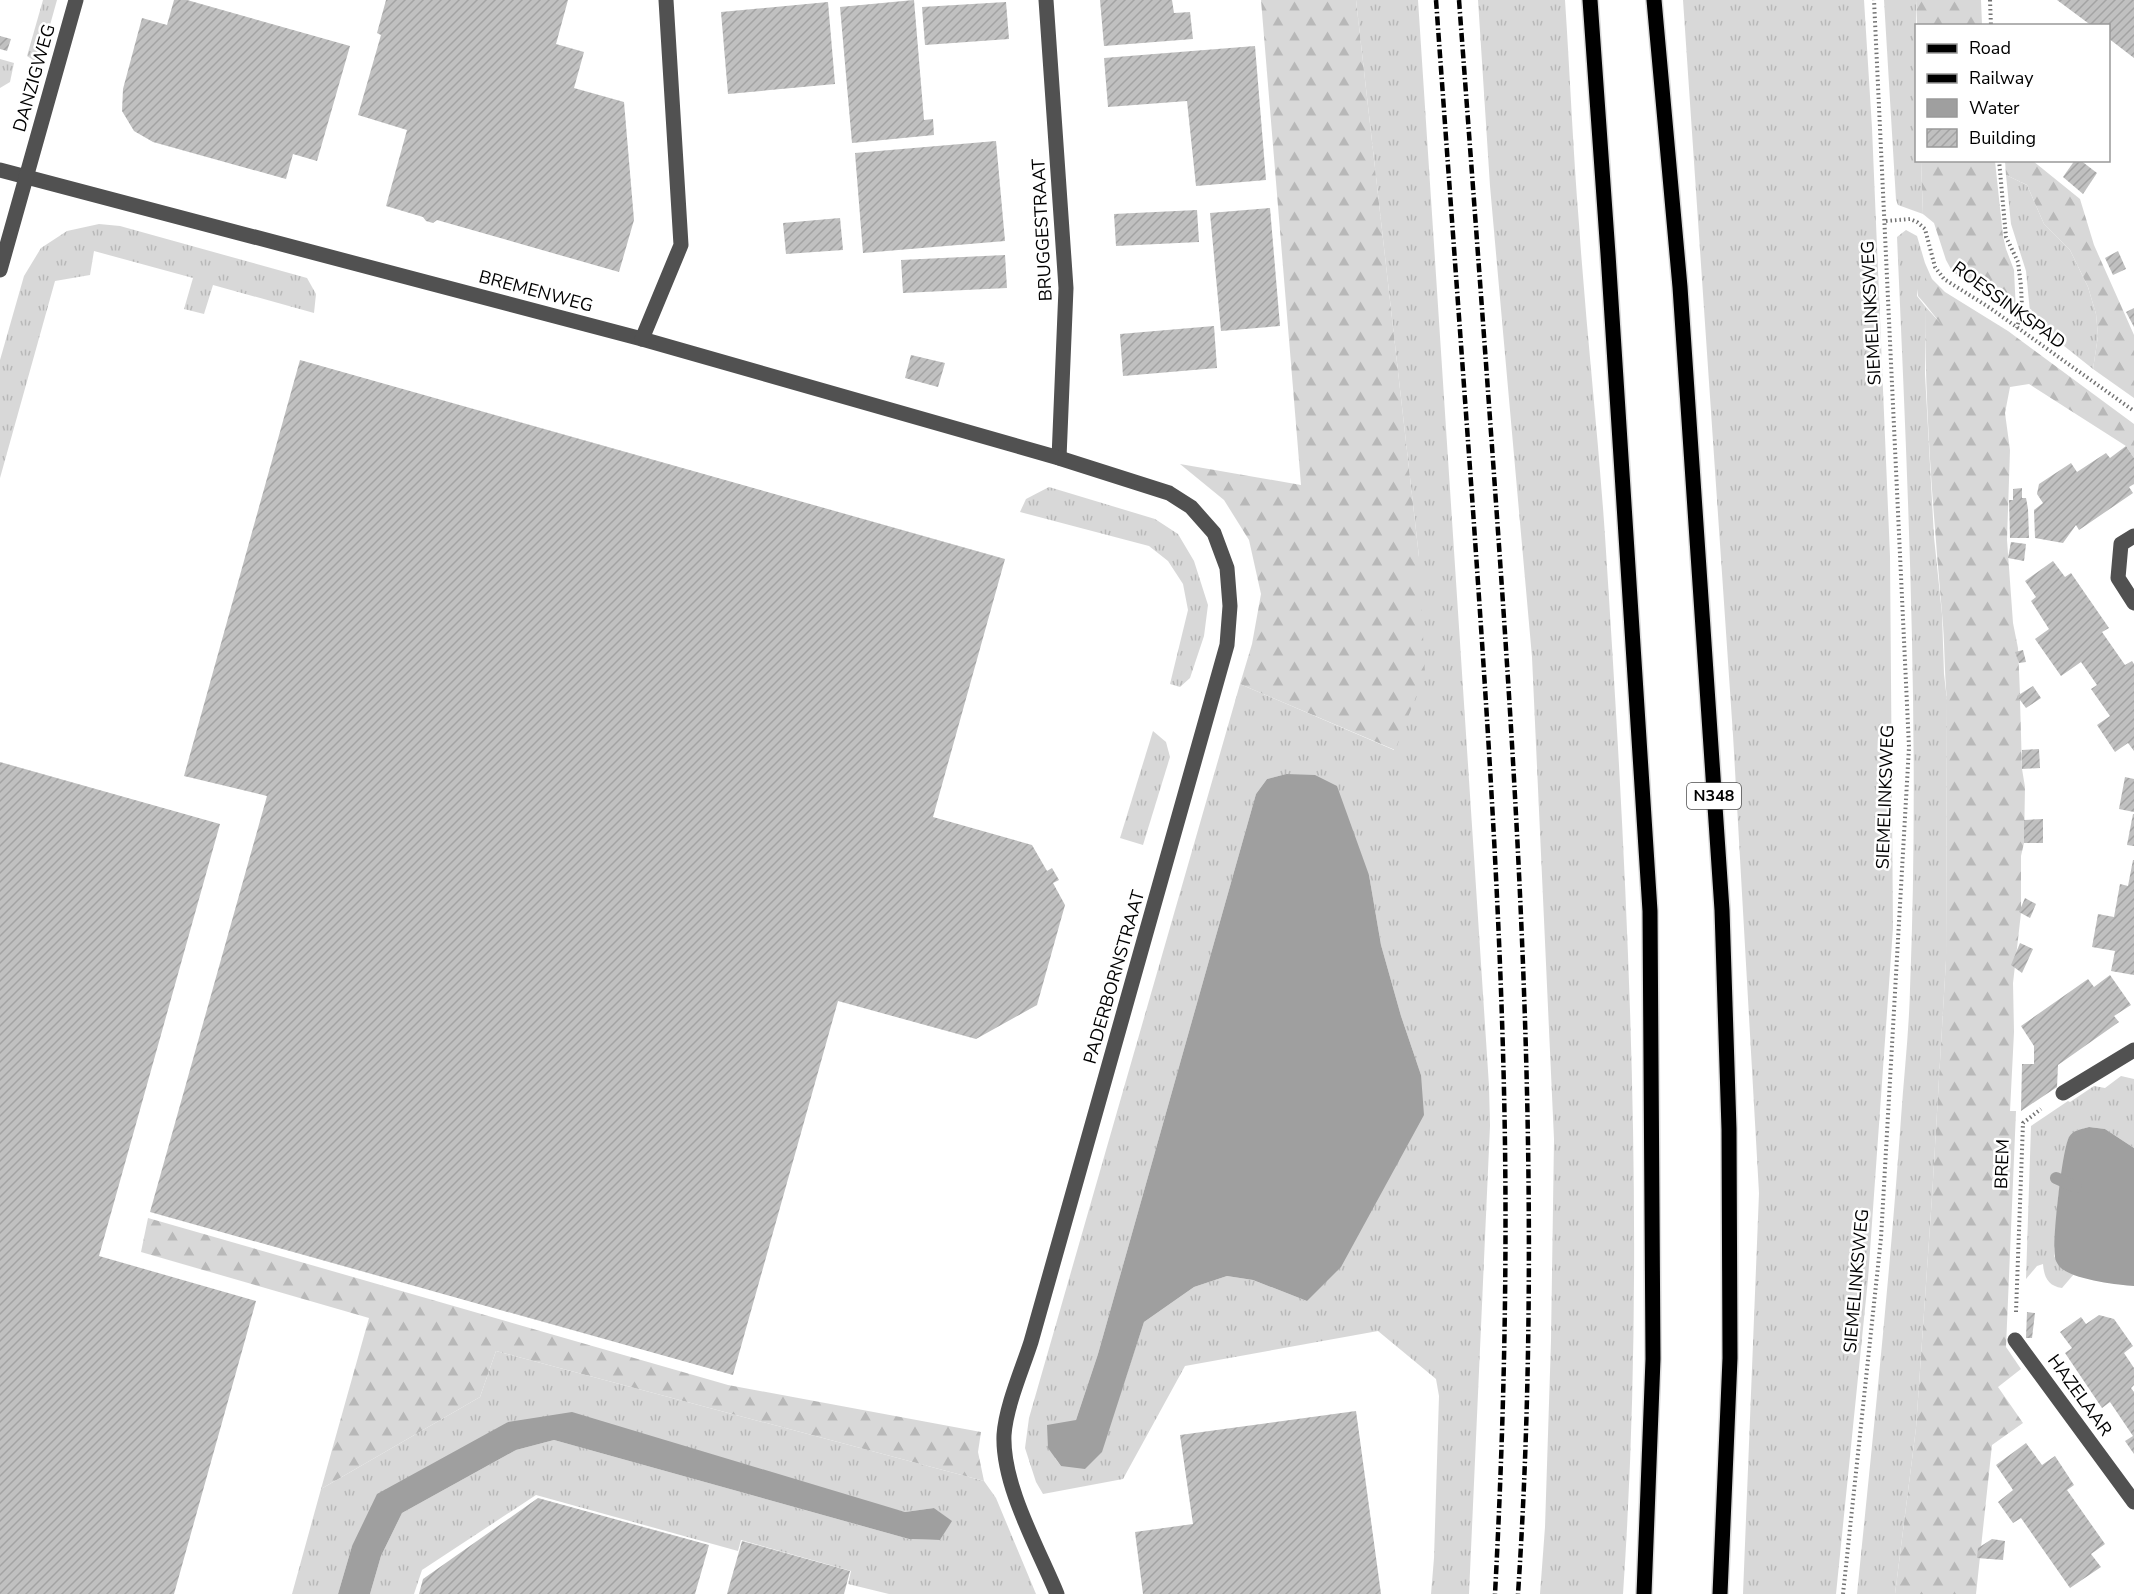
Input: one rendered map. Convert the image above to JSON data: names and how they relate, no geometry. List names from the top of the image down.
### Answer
{
  "streets": {
    "main road": ["N348"],
    "street": [
      "DANZIGWEG",
      "BRUGGESTRAAT",
      "BREMENWEG",
      "PADERBORNSTRAAT",
      "HAZELAAR"
    ],
    "path": ["ROESSINKSPAD", "SIEMELINKSWEG", "BREM"]
  },
  "crossings": [
    ["DANZIGWEG", "BREMENWEG"],
    ["BRUGGESTRAAT", "BREMENWEG"],
    ["BRUGGESTRAAT", "PADERBORNSTRAAT"],
    ["BREMENWEG", "PADERBORNSTRAAT"],
    ["ROESSINKSPAD", "SIEMELINKSWEG"],
    ["BREM", "HAZELAAR"]
  ],
  "legend": [
    "Road",
    "Railway",
    "Water",
    "Building"
  ]
}
